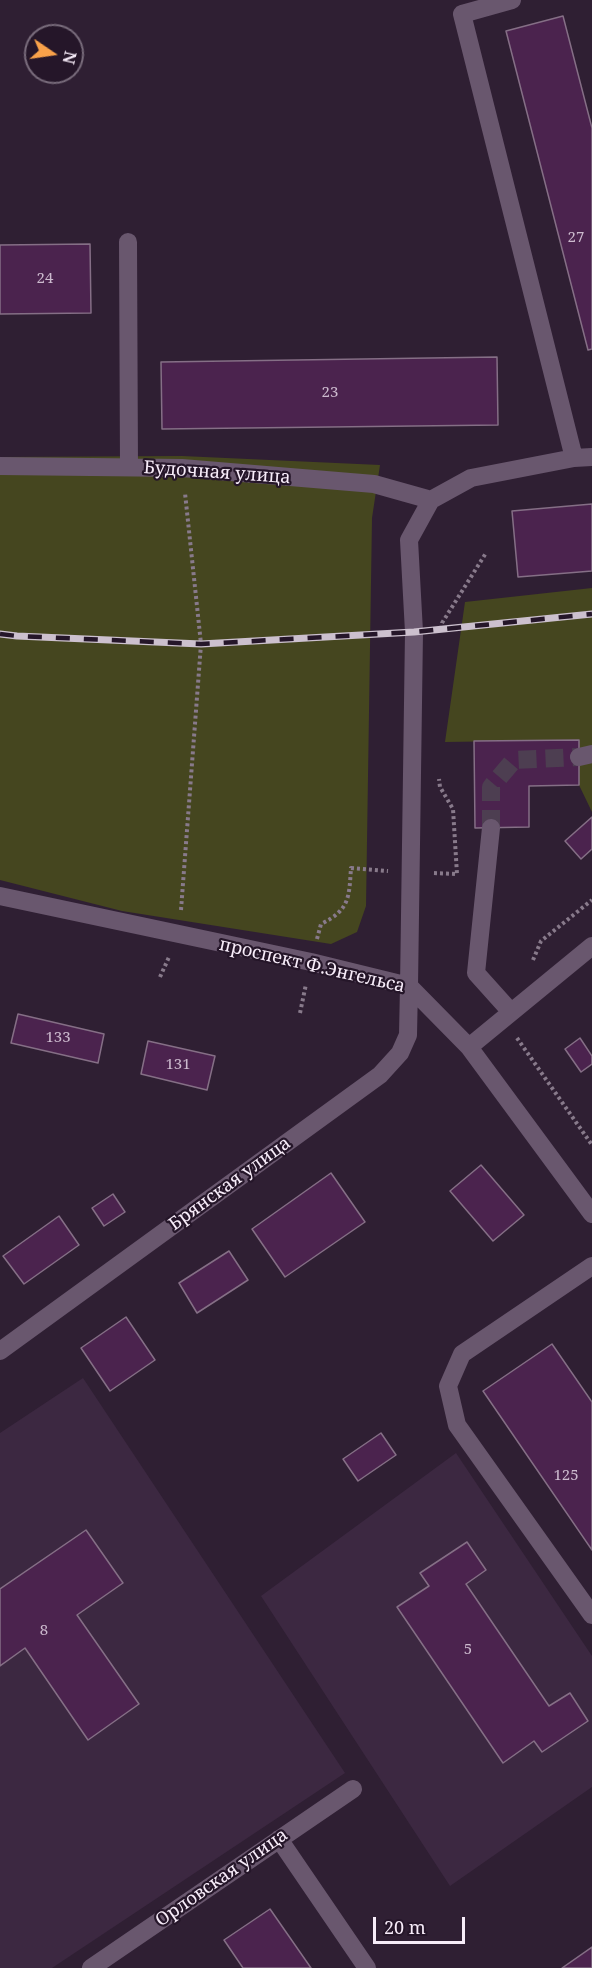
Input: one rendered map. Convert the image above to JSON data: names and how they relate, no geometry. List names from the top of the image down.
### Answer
{
  "streets": {
    "street": [
      "Будочная улица",
      "проспект Ф.Энгельса",
      "Брянская улица",
      "Орловская улица"
    ]
  },
  "crossings": [
    ["Будочная улица", "Брянская улица"],
    ["проспект Ф.Энгельса", "Брянская улица"]
  ],
  "house_numbers": [
    "27",
    "24",
    "23",
    "133",
    "131",
    "125",
    "8",
    "5"
  ],
  "scale_bar": "20 m",
  "north": "right"
}
